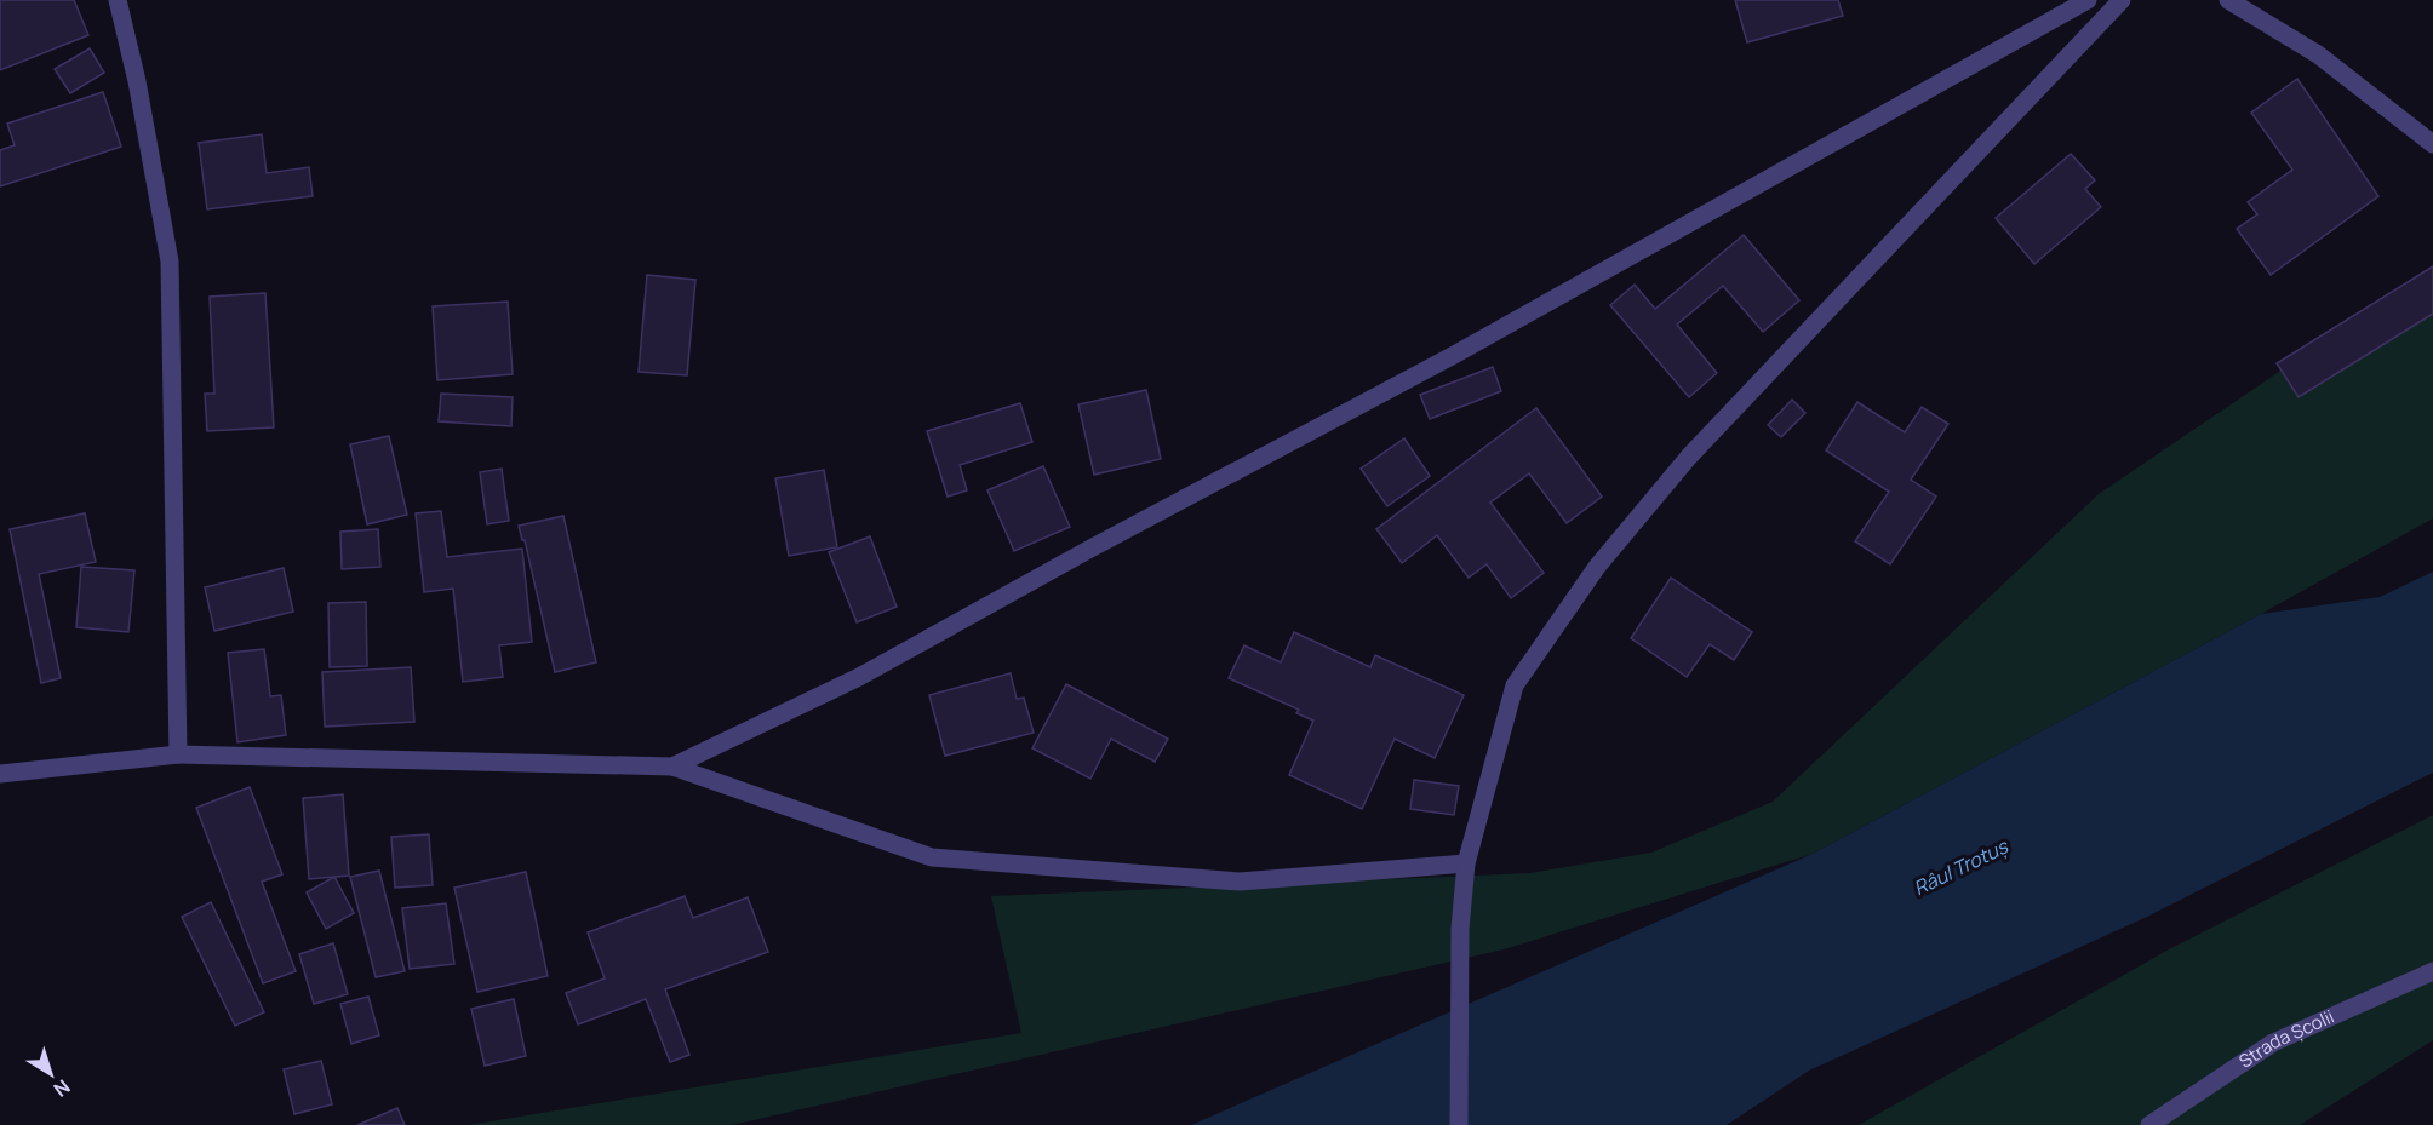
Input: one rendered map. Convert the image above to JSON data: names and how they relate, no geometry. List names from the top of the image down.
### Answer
{
  "streets": {
    "street": ["Strada Școlii"]
  },
  "water": ["Râul Trotuș"],
  "north": "bottom right"
}
